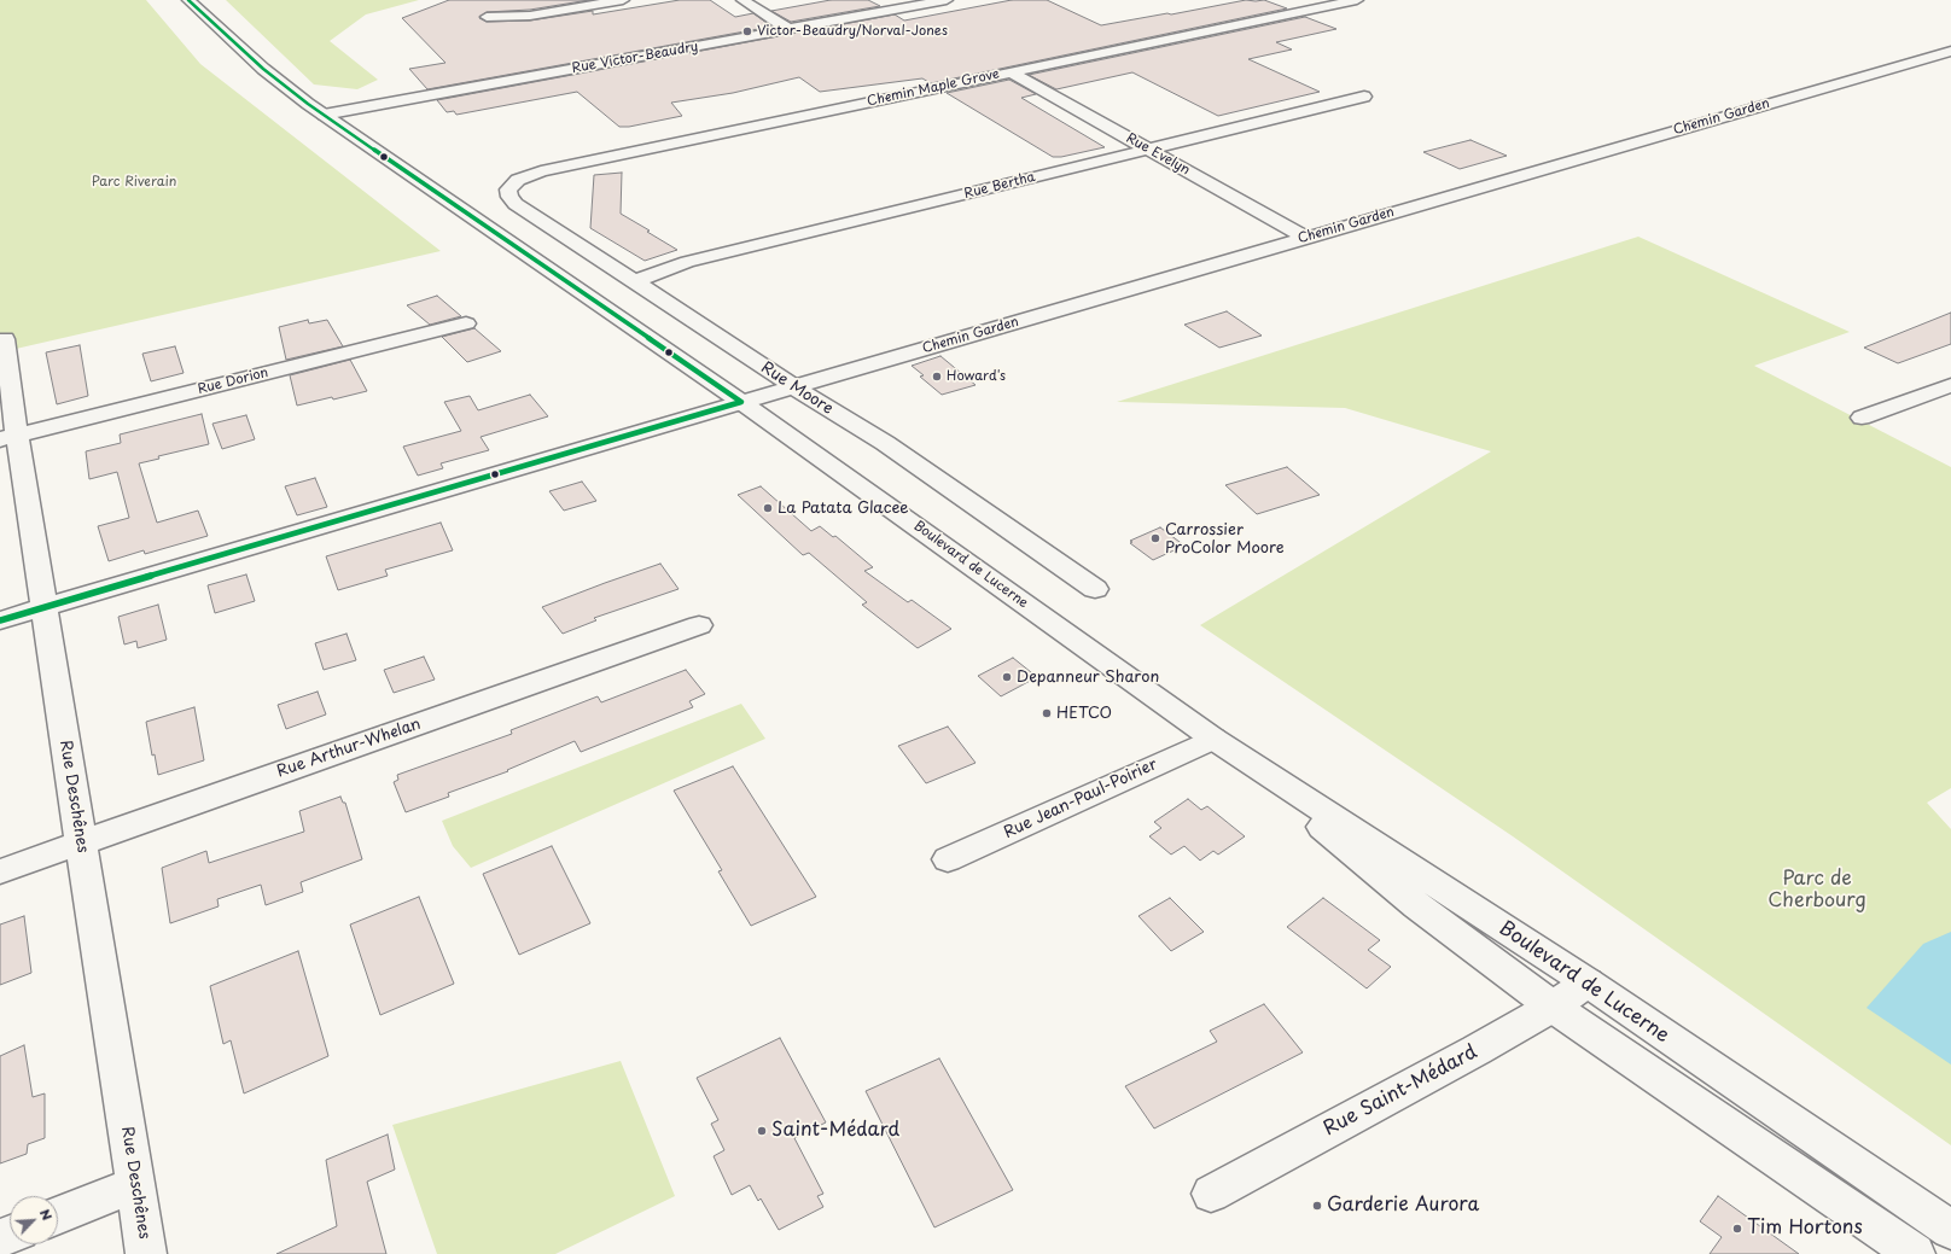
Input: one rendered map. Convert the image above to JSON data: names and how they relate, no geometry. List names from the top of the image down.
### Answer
{
  "streets": {
    "street": [
      "Rue Victor-Beaudry",
      "Chemin Maple Grove",
      "Chemin Garden",
      "Rue Evelyn",
      "Rue Bertha",
      "Rue Dorion",
      "Rue Moore",
      "Boulevard de Lucerne",
      "Rue Arthur-Whelan",
      "Rue Deschênes",
      "Rue Jean-Paul-Poirier",
      "Rue Saint-Médard"
    ]
  },
  "crossings": [
    ["Rue Victor-Beaudry", "Boulevard de Lucerne"],
    ["Chemin Maple Grove", "Rue Evelyn"],
    ["Chemin Maple Grove", "Rue Moore"],
    ["Chemin Garden", "Rue Evelyn"],
    ["Chemin Garden", "Rue Moore"],
    ["Chemin Garden", "Boulevard de Lucerne"],
    ["Chemin Garden", "Rue Deschênes"],
    ["Rue Evelyn", "Rue Bertha"],
    ["Rue Bertha", "Rue Moore"],
    ["Rue Dorion", "Rue Deschênes"],
    ["Boulevard de Lucerne", "Rue Jean-Paul-Poirier"],
    ["Boulevard de Lucerne", "Rue Saint-Médard"],
    ["Rue Arthur-Whelan", "Rue Deschênes"]
  ],
  "parks": ["Parc Riverain", "Parc de Cherbourg"],
  "places": [
    "Victor-Beaudry/Norval-Jones",
    "Howard's",
    "La Patata Glacee",
    "Carrossier ProColor Moore",
    "Depanneur Sharon",
    "HETCO",
    "Saint-Médard",
    "Garderie Aurora",
    "Tim Hortons"
  ],
  "north": "top right"
}
